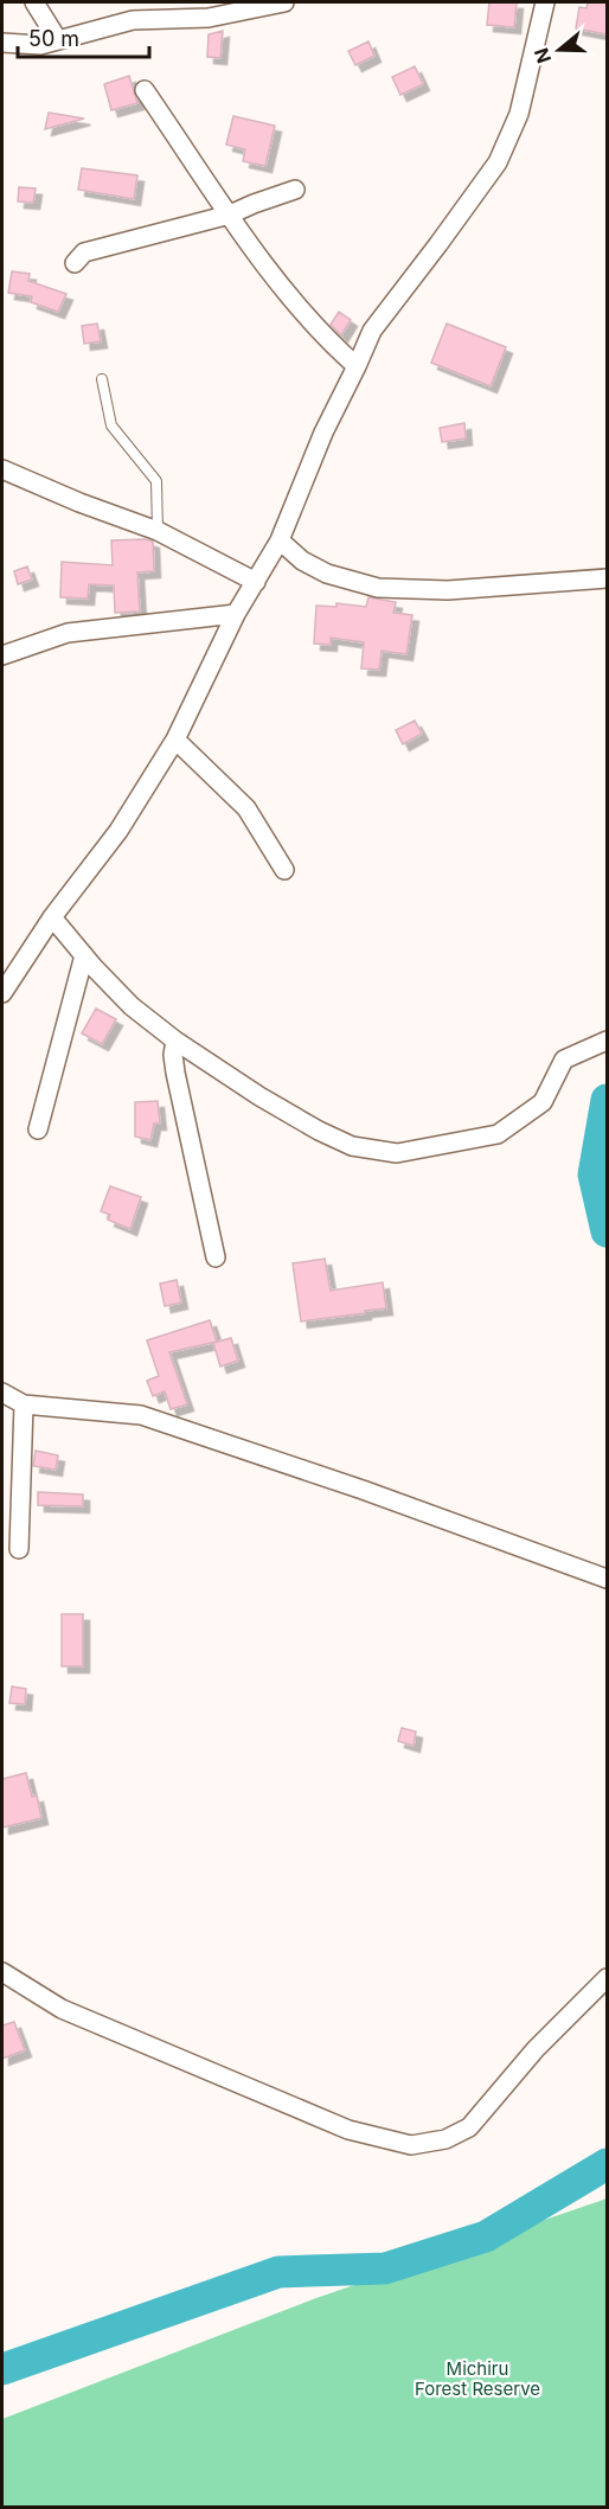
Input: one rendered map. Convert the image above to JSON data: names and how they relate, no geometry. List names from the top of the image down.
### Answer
{
  "parks": ["Michiru Forest Reserve"],
  "scale_bar": "50 m",
  "north": "left"
}
